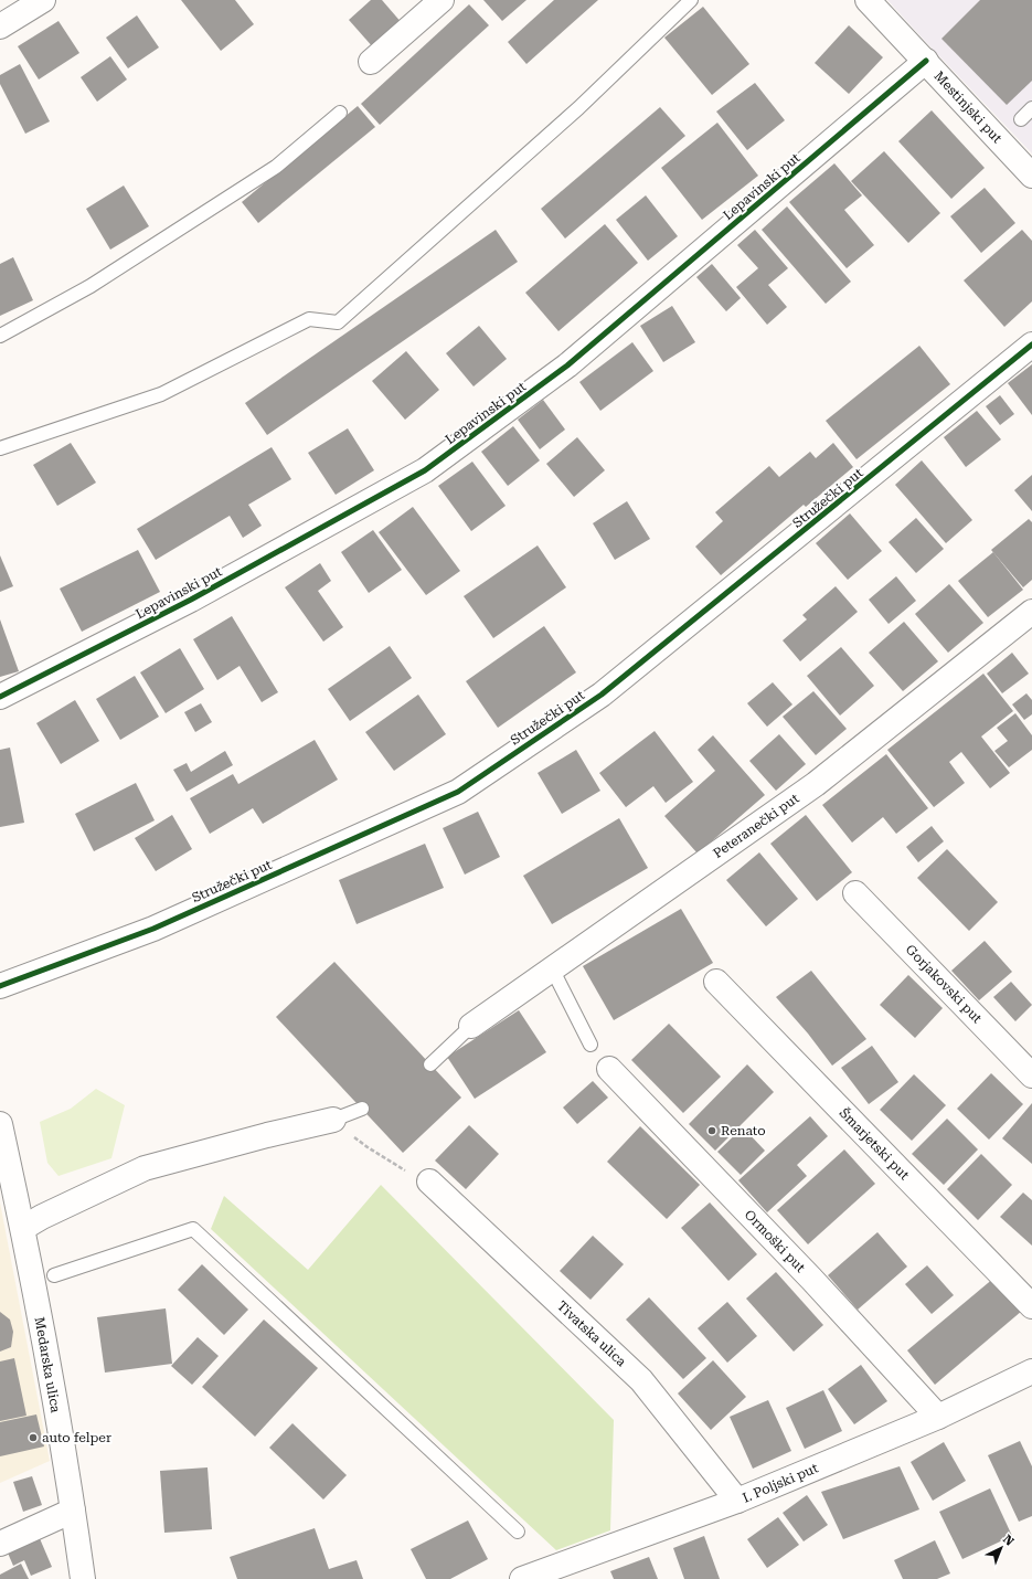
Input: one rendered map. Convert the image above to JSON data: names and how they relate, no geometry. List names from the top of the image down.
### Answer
{
  "streets": {
    "street": [
      "Mestinjski put",
      "Lepavinski put",
      "Stružečki put",
      "Peteranečki put",
      "Gorjakovski put",
      "Šmarjetski put",
      "Ormoški put",
      "Tivatska ulica",
      "Medarska ulica",
      "I. Poljski put"
    ]
  },
  "crossings": [
    ["Mestinjski put", "Lepavinski put"],
    ["Ormoški put", "I. Poljski put"],
    ["Tivatska ulica", "I. Poljski put"]
  ],
  "places": ["Renato", "auto felper"],
  "north": "top right"
}
